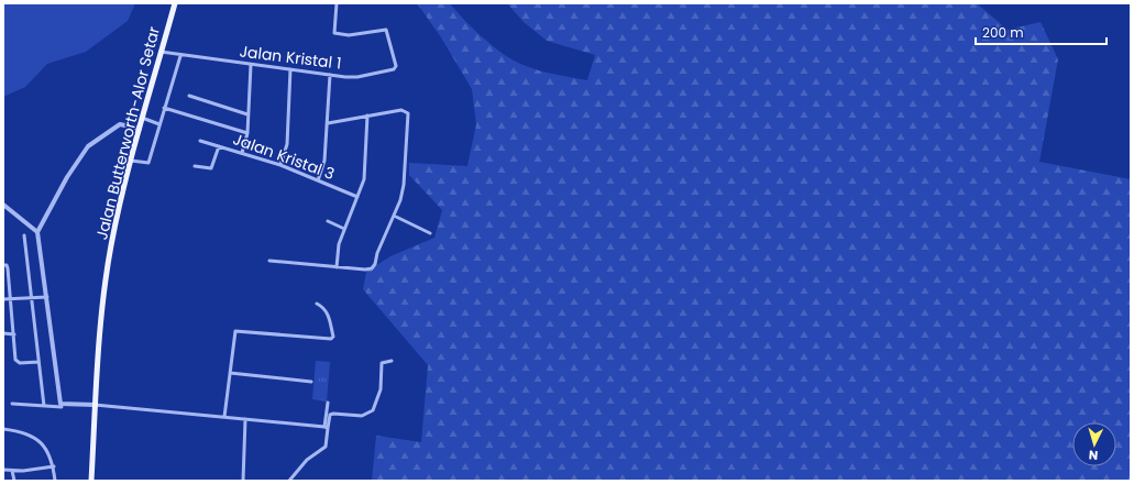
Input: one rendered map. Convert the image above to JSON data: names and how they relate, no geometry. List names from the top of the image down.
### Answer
{
  "streets": {
    "main road": ["Jalan Butterworth-Alor Setar"],
    "street": ["Jalan Kristal 1", "Jalan Kristal 3"]
  },
  "crossings": [
    ["Jalan Kristal 1", "Jalan Butterworth-Alor Setar"]
  ],
  "scale_bar": "200 m",
  "north": "bottom"
}
